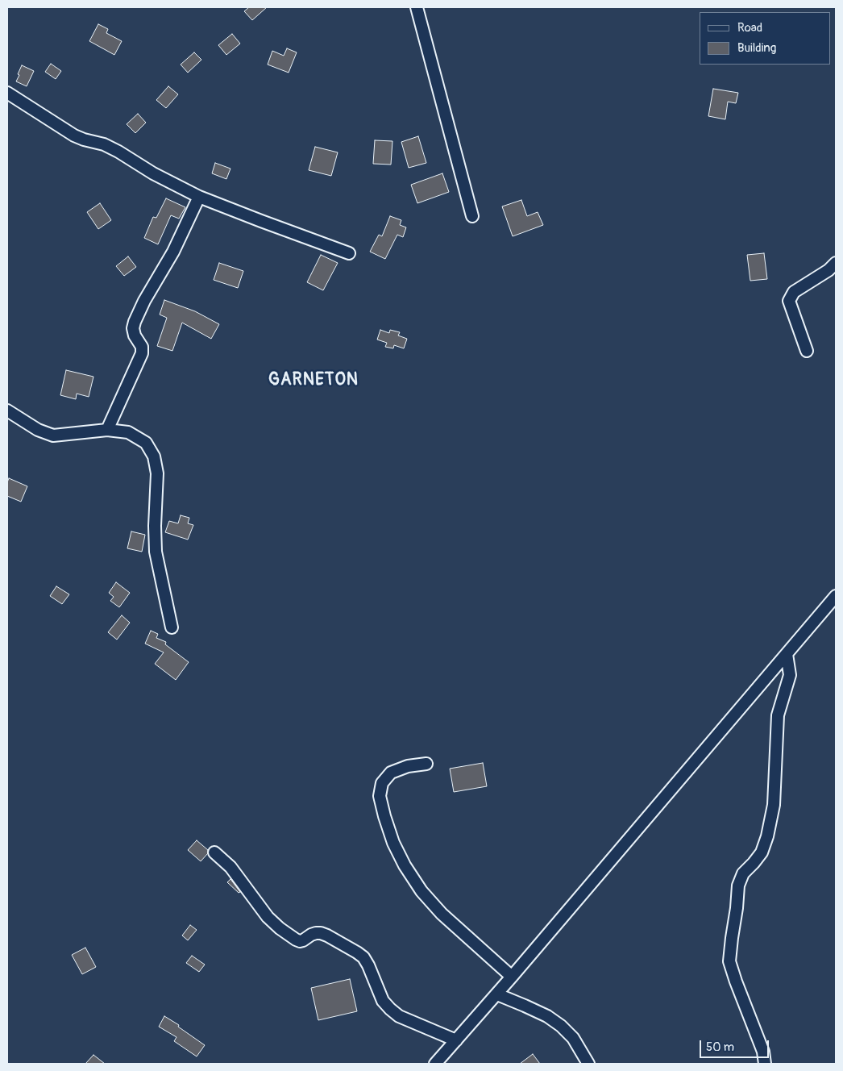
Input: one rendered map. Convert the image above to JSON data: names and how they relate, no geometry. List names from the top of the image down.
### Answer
{
  "districts": ["GARNETON"],
  "legend": ["Road", "Building"],
  "scale_bar": "50 m"
}
